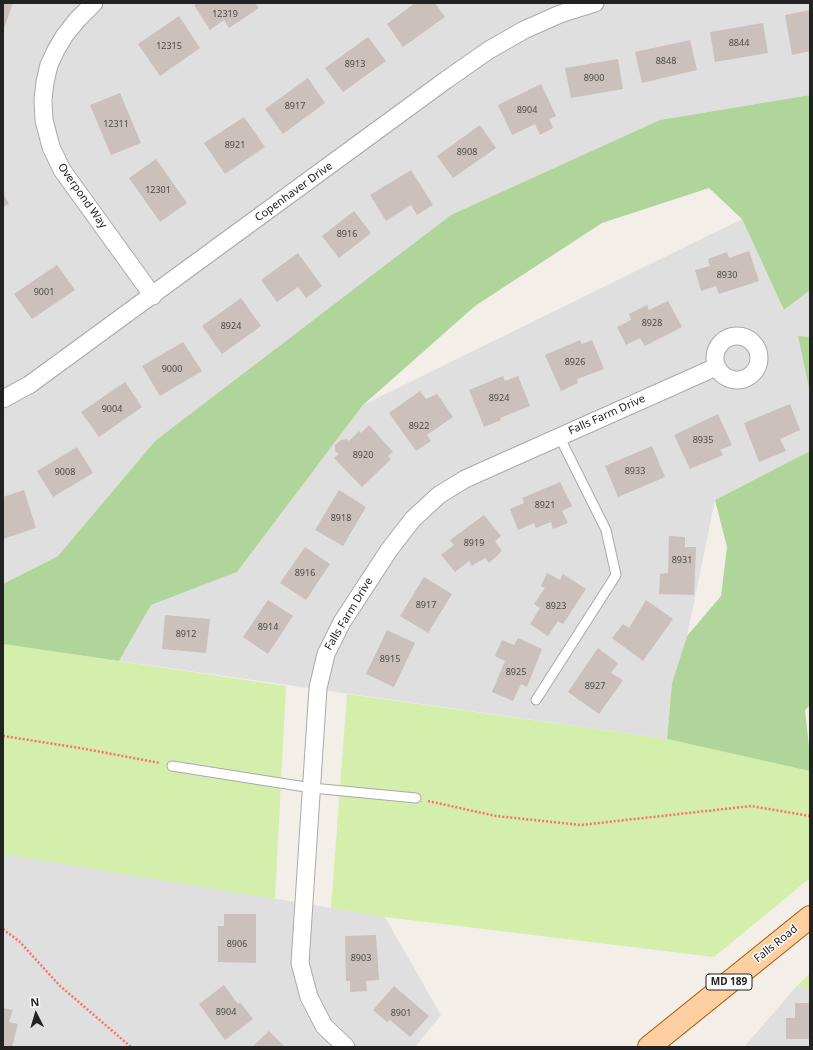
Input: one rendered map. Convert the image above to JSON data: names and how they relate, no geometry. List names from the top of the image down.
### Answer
{
  "streets": {
    "main road": ["Falls Road", "MD 189"],
    "street": ["Copenhaver Drive", "Overpond Way", "Falls Farm Drive"]
  },
  "crossings": [
    ["Copenhaver Drive", "Overpond Way"]
  ],
  "house_numbers": [
    "12319",
    "8844",
    "12315",
    "8848",
    "8913",
    "8900",
    "8917",
    "8904",
    "12311",
    "8921",
    "8908",
    "12301",
    "8916",
    "8930",
    "9001",
    "8928",
    "8924",
    "8926",
    "9000",
    "8924",
    "9004",
    "8922",
    "8935",
    "8920",
    "8933",
    "9008",
    "8921",
    "8918",
    "8919",
    "8931",
    "8916",
    "8917",
    "8923",
    "8914",
    "8912",
    "8915",
    "8925",
    "8927",
    "8906",
    "8903",
    "8904",
    "8901"
  ],
  "north": "top"
}
